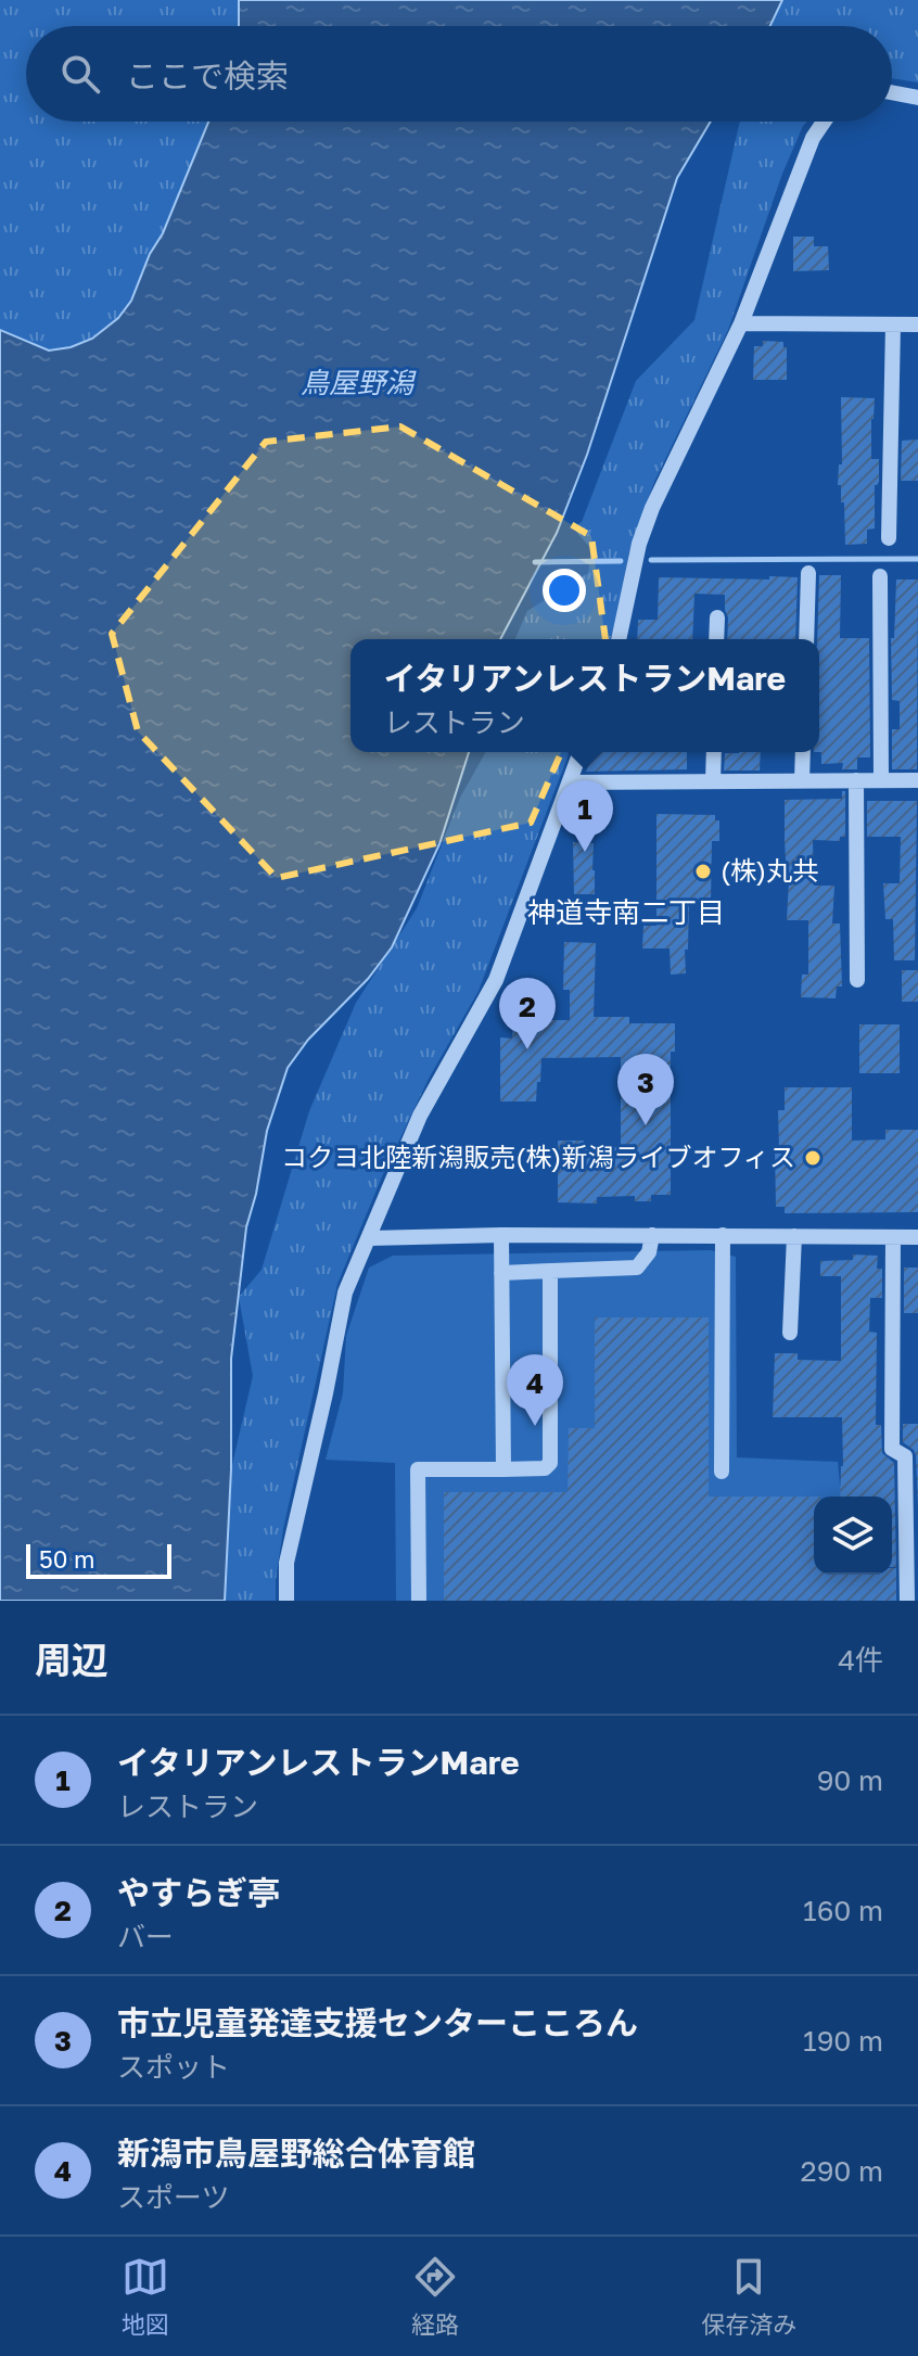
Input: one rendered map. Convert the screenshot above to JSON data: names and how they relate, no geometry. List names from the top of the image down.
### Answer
{
  "districts": ["神道寺南二丁目"],
  "water": ["鳥屋野潟"],
  "places": ["(株)丸共", "コクヨ北陸新潟販売(株)新潟ライブオフィス"],
  "scale_bar": "50 m",
  "page": {
    "search": "ここで検索",
    "popup": ["イタリアンレストランMare", "レストラン"],
    "pins": [
      "1",
      "2",
      "3",
      "4"
    ],
    "scale": "50 m",
    "heading": ["周辺", "4件"],
    "list": [
      {
        "mark": "1",
        "name": "イタリアンレストランMare",
        "note": "レストラン",
        "value": "90 m"
      },
      {
        "mark": "2",
        "name": "やすらぎ亭",
        "note": "バー",
        "value": "160 m"
      },
      {
        "mark": "3",
        "name": "市立児童発達支援センターこころん",
        "note": "スポット",
        "value": "190 m"
      },
      {
        "mark": "4",
        "name": "新潟市鳥屋野総合体育館",
        "note": "スポーツ",
        "value": "290 m"
      }
    ],
    "nav": ["地図", "経路", "保存済み"]
  }
}
